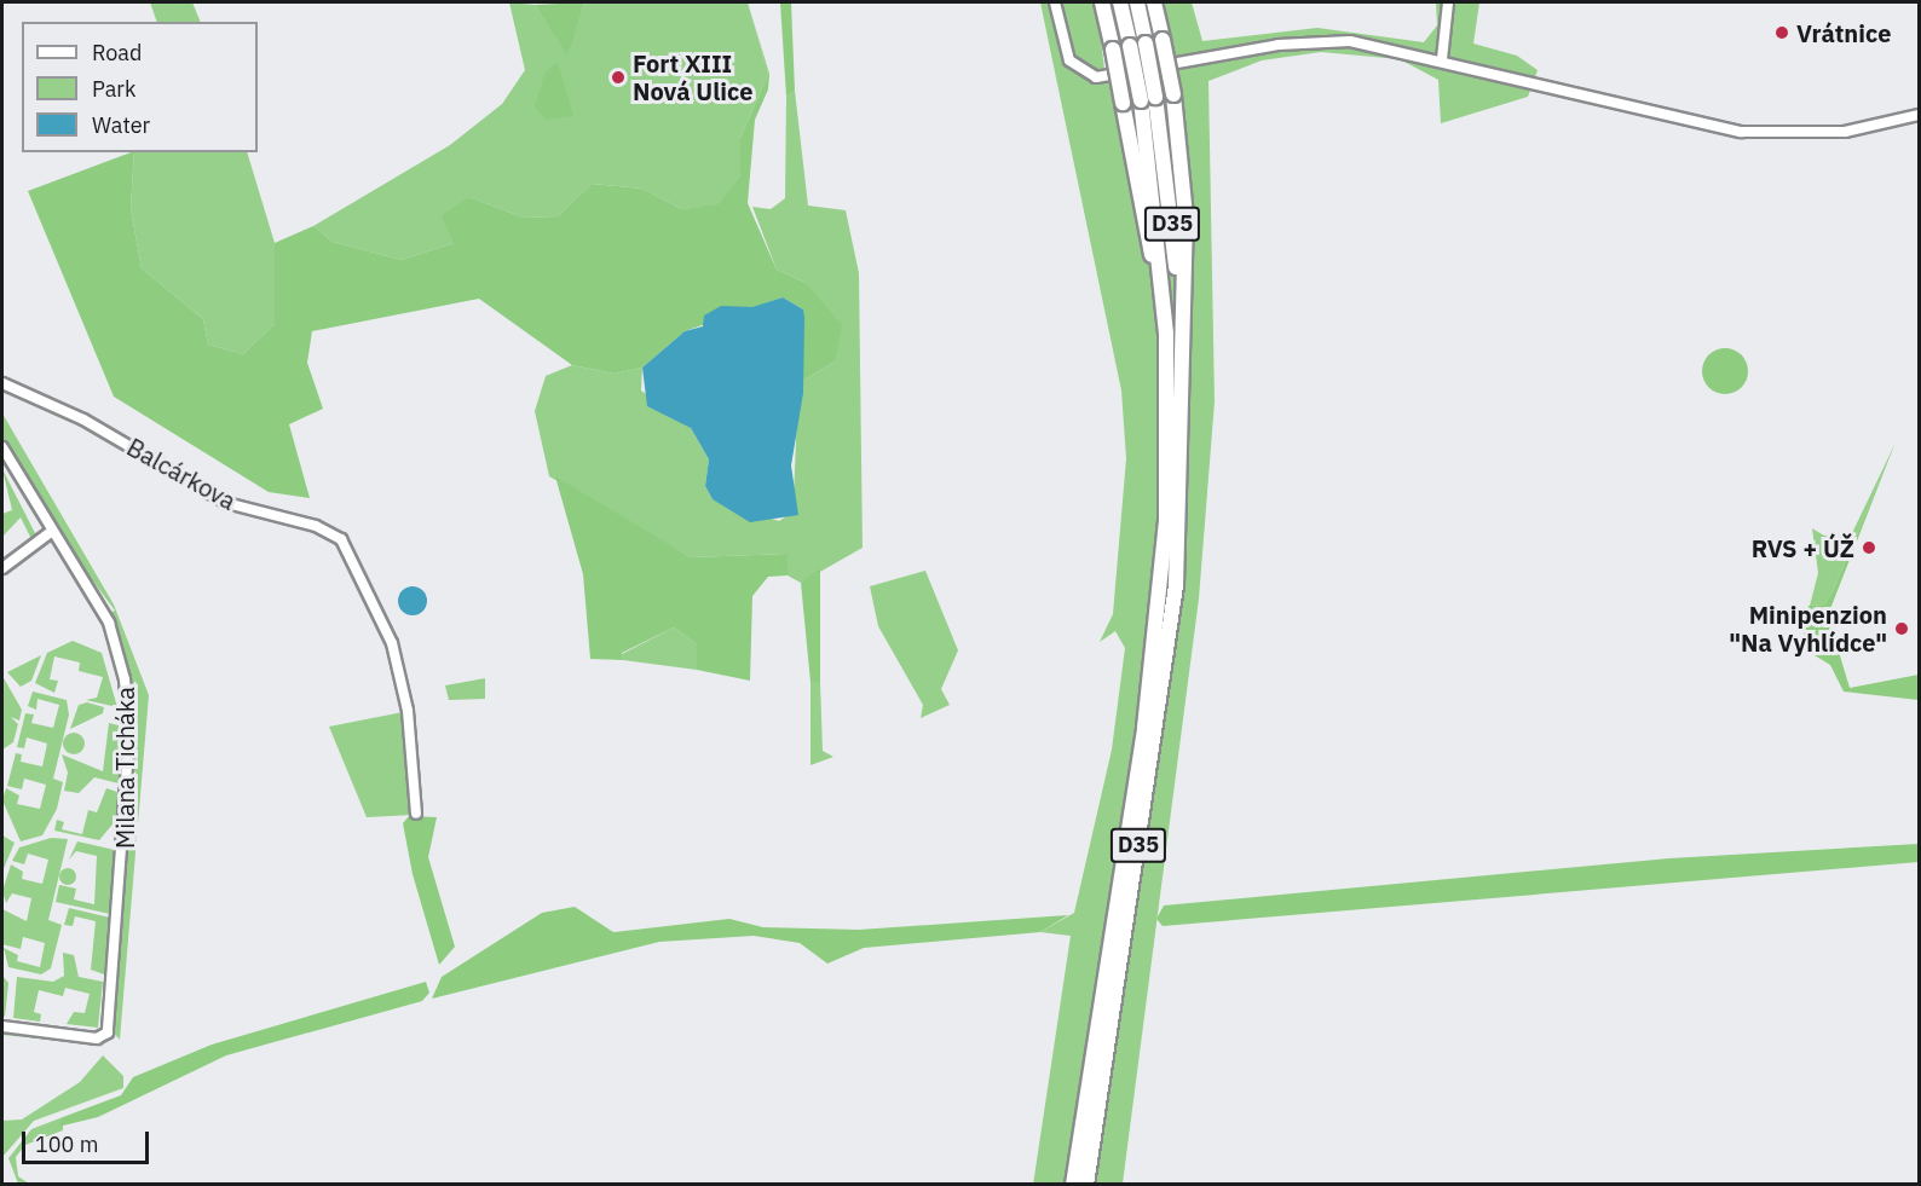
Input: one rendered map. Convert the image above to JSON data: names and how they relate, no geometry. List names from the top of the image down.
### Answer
{
  "streets": {
    "highway": ["D35"],
    "street": ["Balcárkova", "Milana Ticháka"]
  },
  "places": [
    "Vrátnice",
    "Fort XIII Nová Ulice",
    "RVS + ÚŽ",
    "Minipenzion \"Na Vyhlídce\""
  ],
  "legend": ["Road", "Park", "Water"],
  "scale_bar": "100 m"
}
